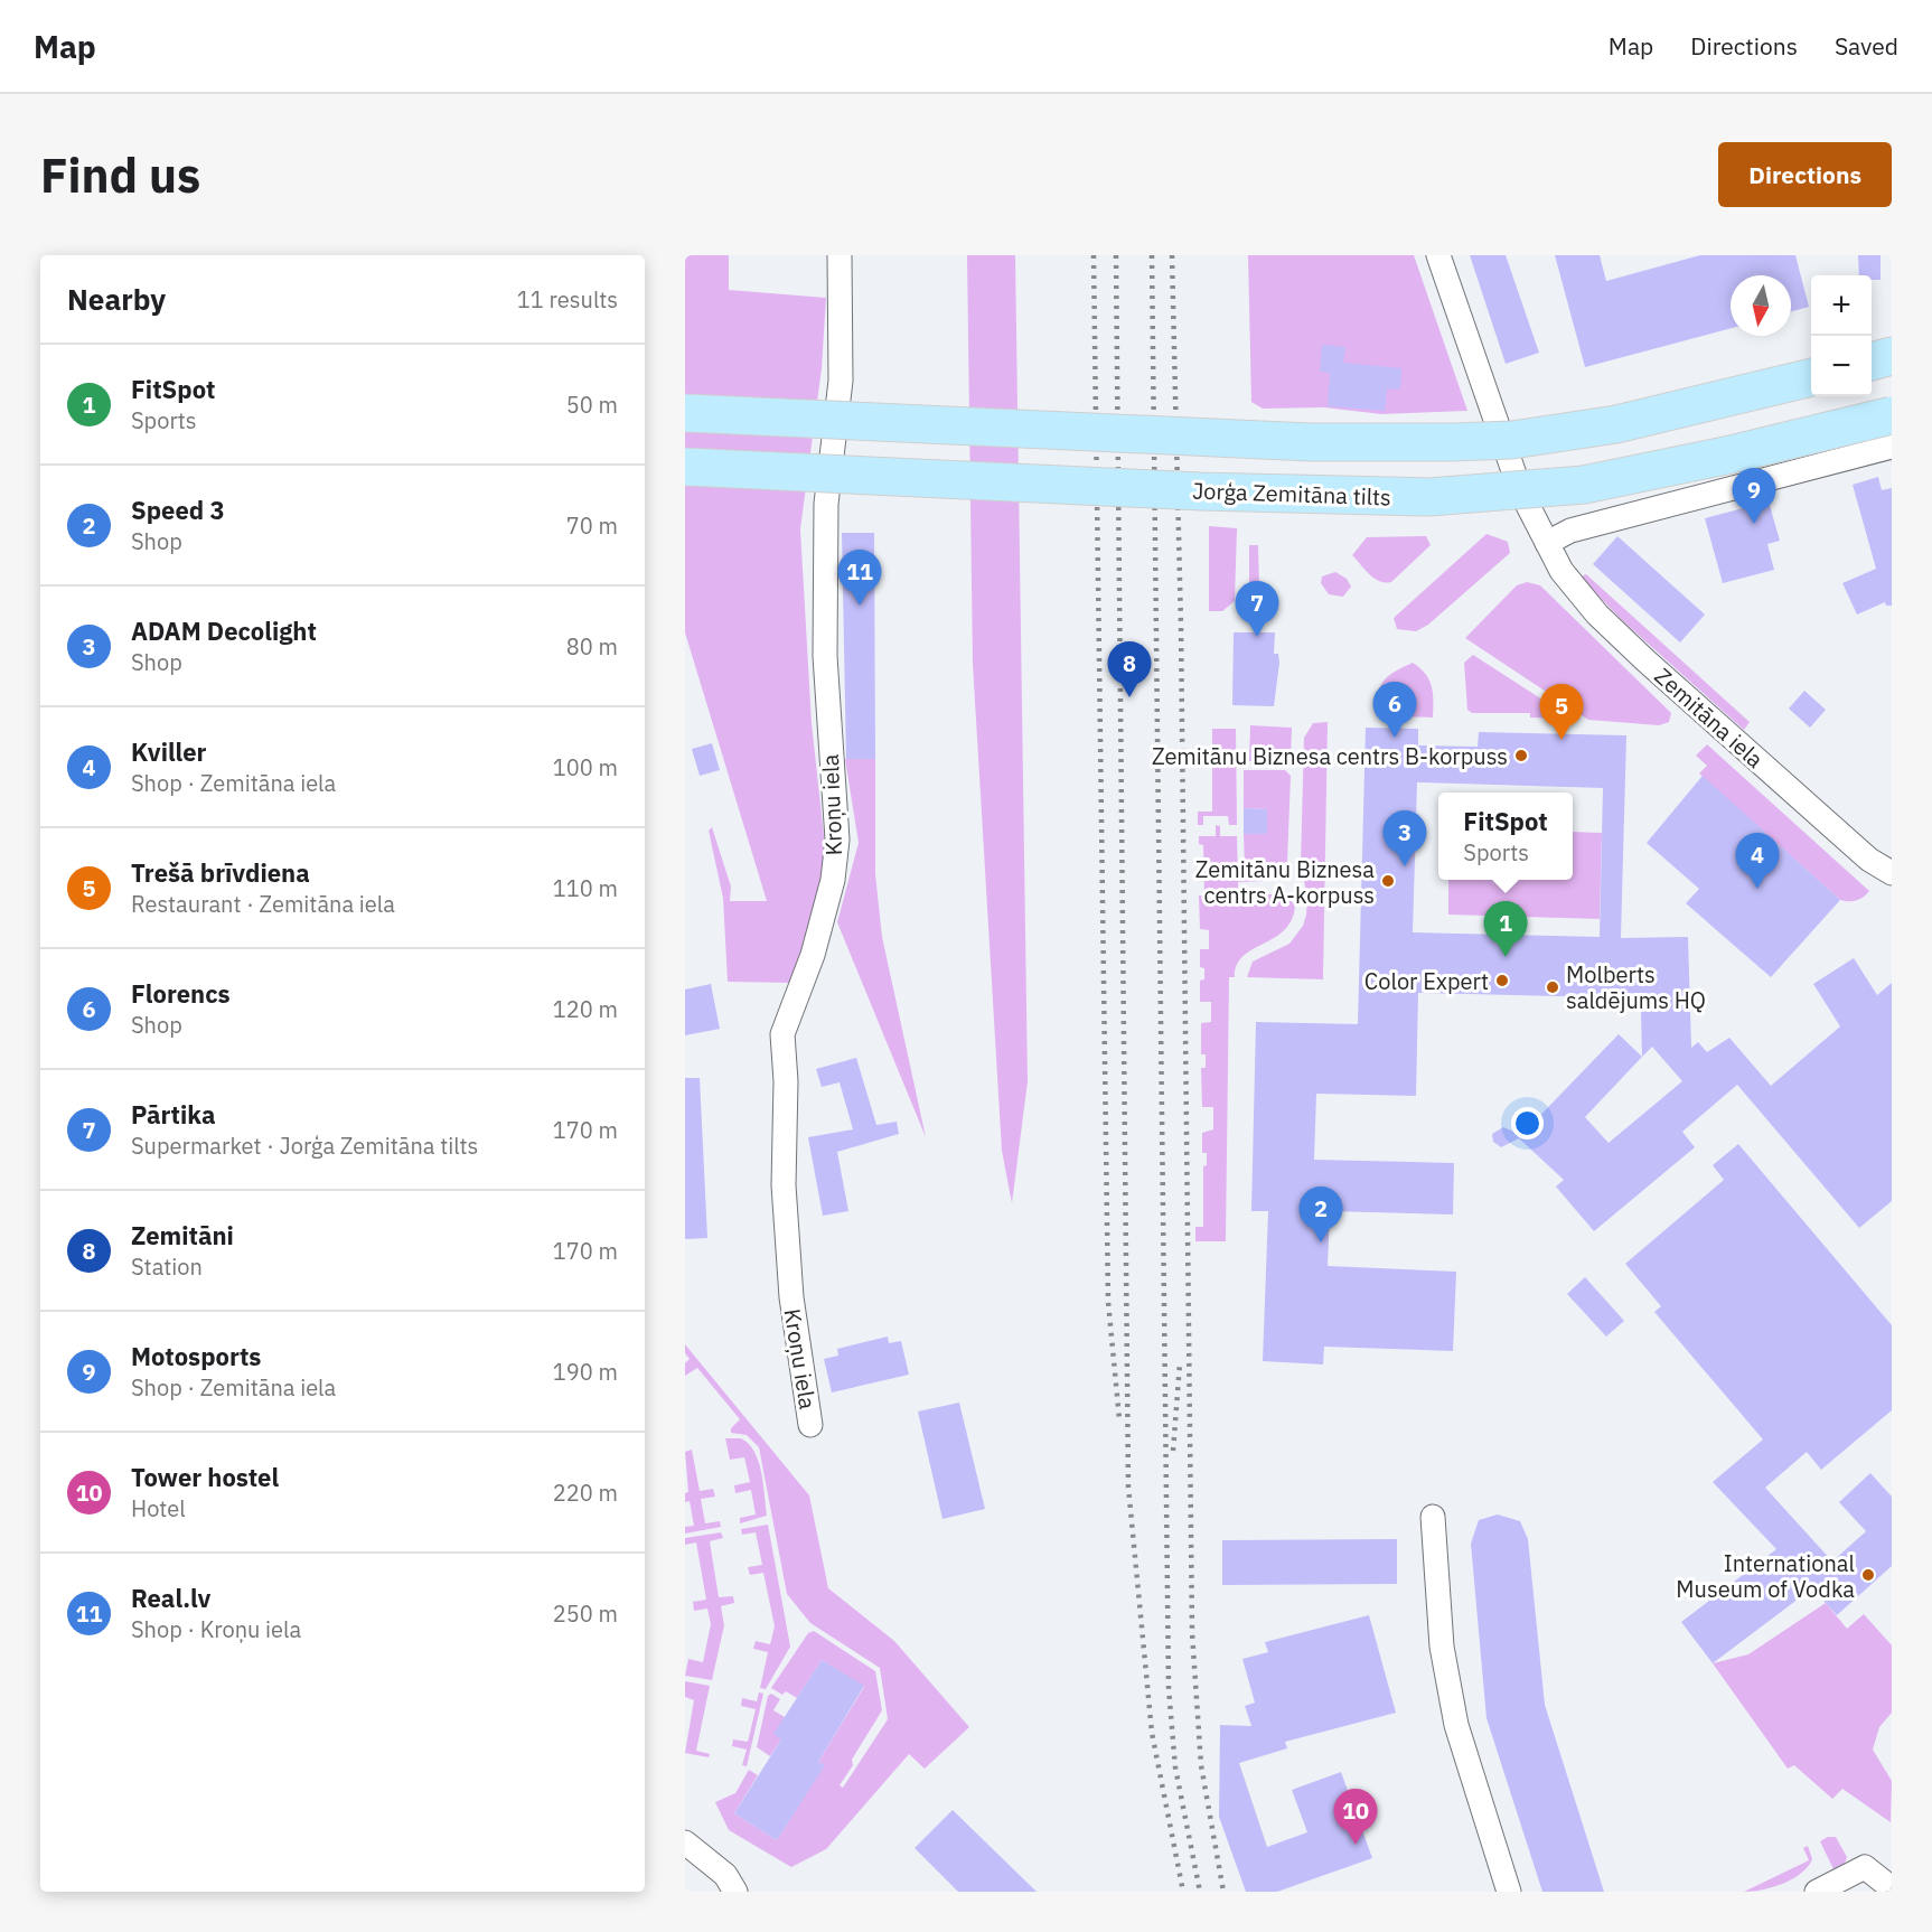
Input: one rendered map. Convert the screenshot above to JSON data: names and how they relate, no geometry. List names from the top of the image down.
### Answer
{
  "streets": {
    "main road": ["Jorģa Zemitāna tilts"],
    "street": ["Zemitāna iela", "Kroņu iela"]
  },
  "places": [
    "Zemitānu Biznesa centrs B-korpuss",
    "Zemitānu Biznesa centrs A-korpuss",
    "Color Expert",
    "Molberts saldējums HQ",
    "International Museum of Vodka"
  ],
  "north": "bottom",
  "page": {
    "header": "Map",
    "nav": ["Map", "Directions", "Saved"],
    "buttons": "Directions",
    "title": "Find us",
    "heading": ["Nearby", "11 results"],
    "map_buttons": ["+", "−"],
    "list": [
      {
        "mark": "1",
        "name": "FitSpot",
        "note": "Sports",
        "value": "50 m"
      },
      {
        "mark": "2",
        "name": "Speed 3",
        "note": "Shop",
        "value": "70 m"
      },
      {
        "mark": "3",
        "name": "ADAM Decolight",
        "note": "Shop",
        "value": "80 m"
      },
      {
        "mark": "4",
        "name": "Kviller",
        "note": "Shop · Zemitāna iela",
        "value": "100 m"
      },
      {
        "mark": "5",
        "name": "Trešā brīvdiena",
        "note": "Restaurant · Zemitāna iela",
        "value": "110 m"
      },
      {
        "mark": "6",
        "name": "Florencs",
        "note": "Shop",
        "value": "120 m"
      },
      {
        "mark": "7",
        "name": "Pārtika",
        "note": "Supermarket · Jorģa Zemitāna tilts",
        "value": "170 m"
      },
      {
        "mark": "8",
        "name": "Zemitāni",
        "note": "Station",
        "value": "170 m"
      },
      {
        "mark": "9",
        "name": "Motosports",
        "note": "Shop · Zemitāna iela",
        "value": "190 m"
      },
      {
        "mark": "10",
        "name": "Tower hostel",
        "note": "Hotel",
        "value": "220 m"
      },
      {
        "mark": "11",
        "name": "Real.lv",
        "note": "Shop · Kroņu iela",
        "value": "250 m"
      }
    ],
    "pins": [
      "9",
      "11",
      "7",
      "8",
      "6",
      "5",
      "3",
      "4",
      "1",
      "2",
      "10"
    ],
    "popup": ["FitSpot", "Sports"]
  }
}
